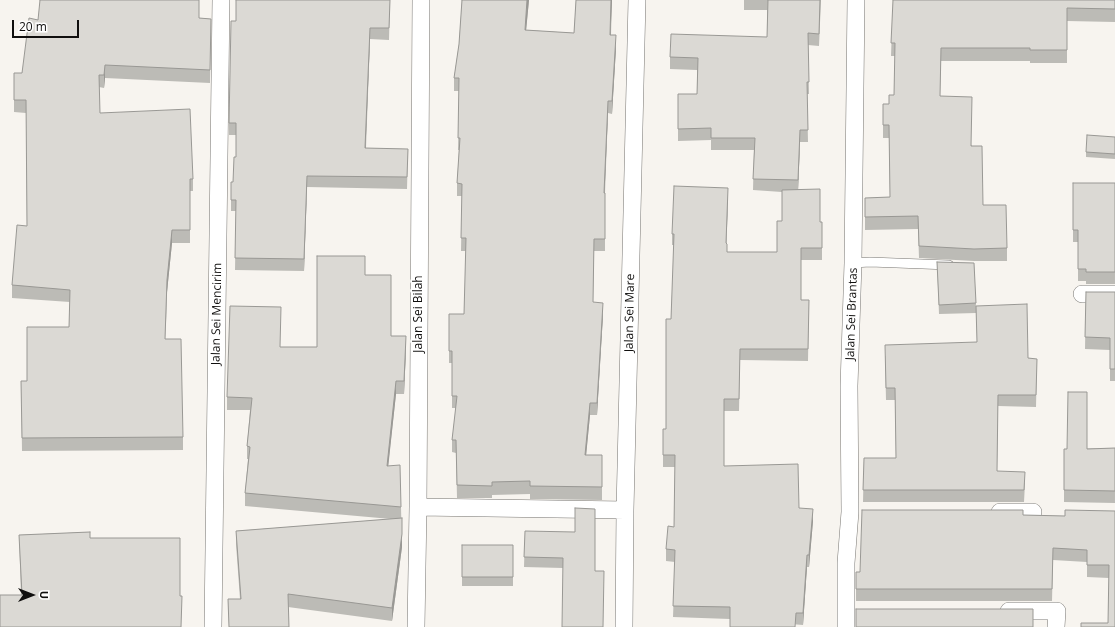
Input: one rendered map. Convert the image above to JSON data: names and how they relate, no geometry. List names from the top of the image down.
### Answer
{
  "streets": {
    "street": [
      "Jalan Sei Mare",
      "Jalan Sei Mencirim",
      "Jalan Sei Bilah",
      "Jalan Sei Brantas"
    ]
  },
  "scale_bar": "20 m",
  "north": "right"
}
